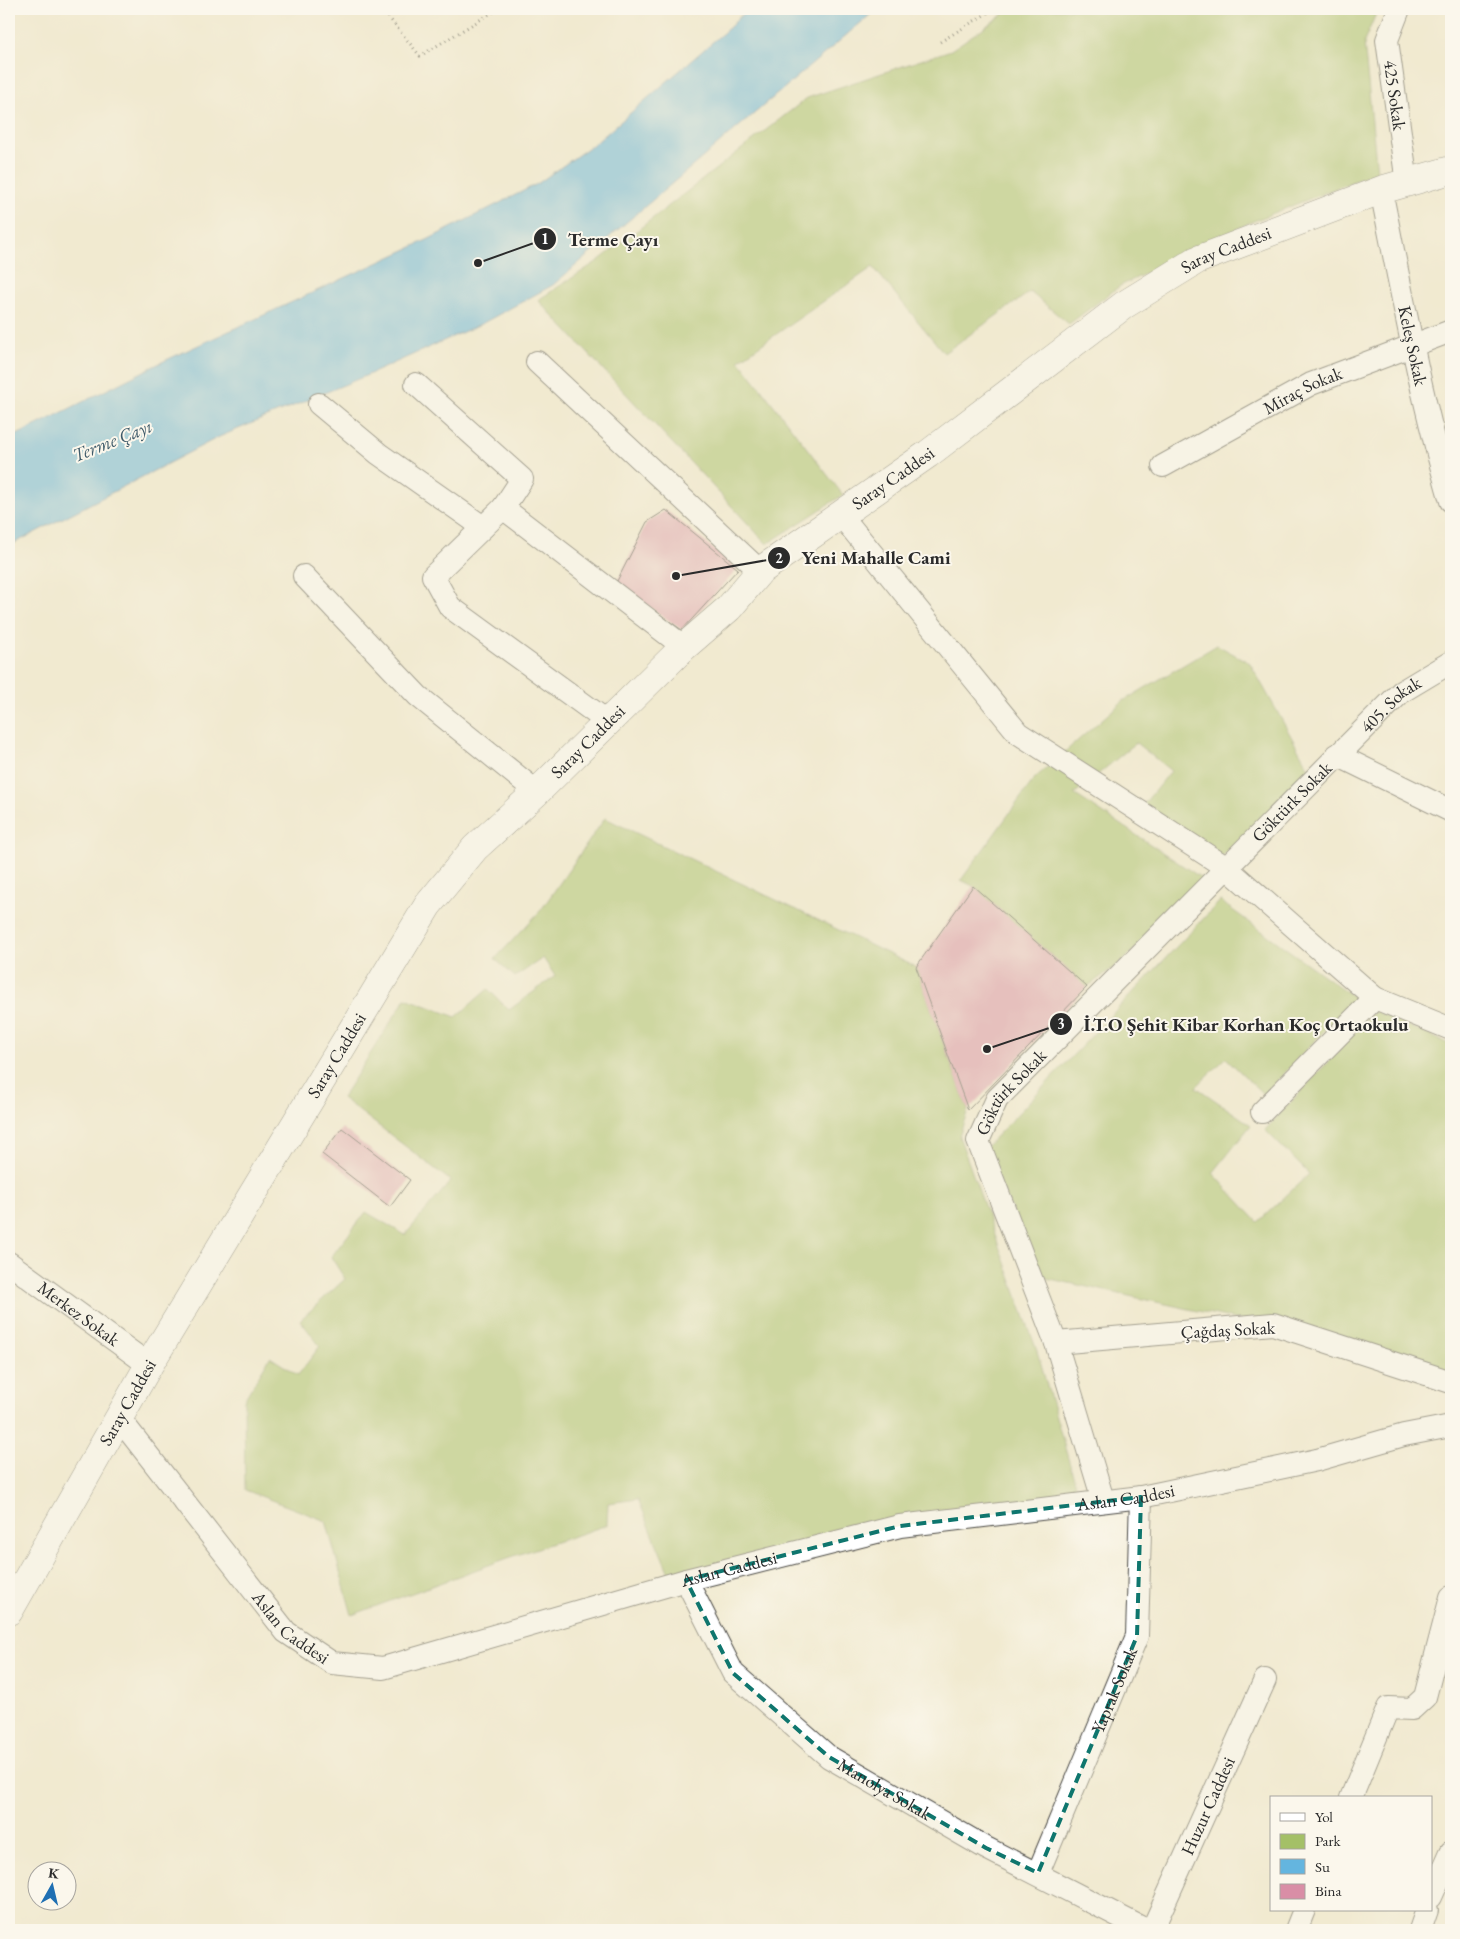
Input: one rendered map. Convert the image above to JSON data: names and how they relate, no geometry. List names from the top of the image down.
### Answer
{
  "streets": {
    "main road": ["Saray Caddesi"],
    "street": [
      "425 Sokak",
      "Keleş Sokak",
      "Miraç Sokak",
      "405. Sokak",
      "Göktürk Sokak",
      "Merkez Sokak",
      "Çağdaş Sokak",
      "Aslan Caddesi",
      "Yaprak Sokak",
      "Manolya Sokak",
      "Huzur Caddesi"
    ]
  },
  "crossings": [
    ["425 Sokak", "Saray Caddesi"],
    ["Saray Caddesi", "Keleş Sokak"],
    ["Saray Caddesi", "Merkez Sokak"],
    ["Saray Caddesi", "Aslan Caddesi"],
    ["Keleş Sokak", "Miraç Sokak"],
    ["405. Sokak", "Göktürk Sokak"],
    ["Göktürk Sokak", "Çağdaş Sokak"],
    ["Göktürk Sokak", "Aslan Caddesi"],
    ["Aslan Caddesi", "Yaprak Sokak"],
    ["Aslan Caddesi", "Manolya Sokak"],
    ["Yaprak Sokak", "Manolya Sokak"]
  ],
  "water": ["Terme Çayı"],
  "places": ["Terme Çayı", "Yeni Mahalle Cami", "İ.T.O Şehit Kibar Korhan Koç Ortaokulu"],
  "legend": [
    "Yol",
    "Park",
    "Su",
    "Bina"
  ],
  "north": "top"
}
